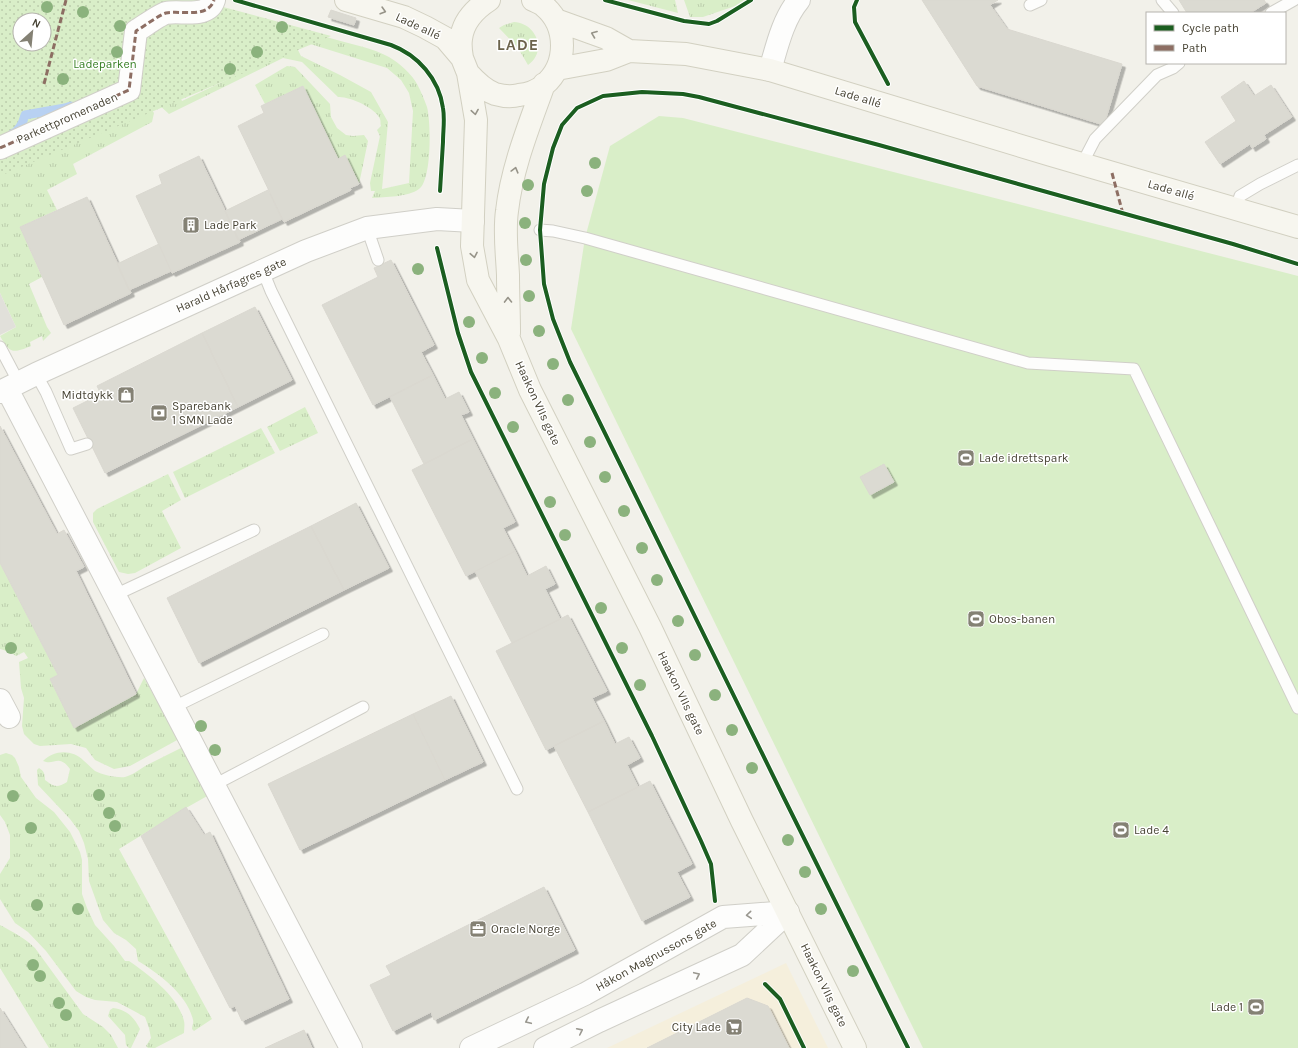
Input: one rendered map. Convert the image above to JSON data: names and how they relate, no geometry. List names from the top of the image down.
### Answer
{
  "streets": {
    "main road": ["Lade allé", "Haakon VIIs gate"],
    "street": ["Parkettpromenaden", "Harald Hårfagres gate", "Håkon Magnussons gate"]
  },
  "crossings": [
    ["Lade allé", "Haakon VIIs gate"],
    ["Harald Hårfagres gate", "Haakon VIIs gate"],
    ["Haakon VIIs gate", "Håkon Magnussons gate"]
  ],
  "districts": ["LADE"],
  "parks": ["Ladeparken"],
  "places": {
    "building": ["Lade Park"],
    "shop": ["Midtdykk"],
    "bank": ["Sparebank 1 SMN Lade"],
    "sports": [
      "Lade idrettspark",
      "Obos-banen",
      "Lade 4",
      "Lade 1"
    ],
    "office": ["Oracle Norge"],
    "supermarket": ["City Lade"]
  },
  "legend": ["Cycle path", "Path"],
  "north": "top right"
}
